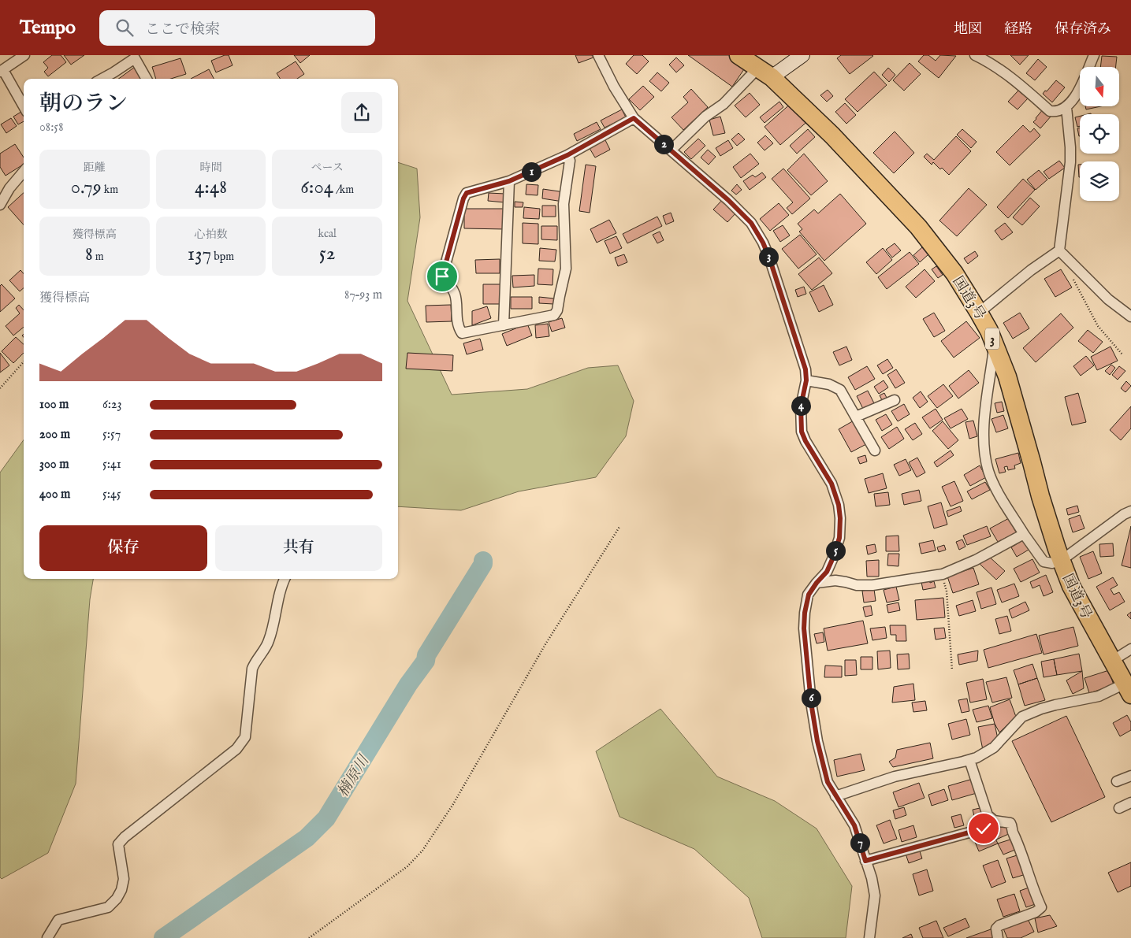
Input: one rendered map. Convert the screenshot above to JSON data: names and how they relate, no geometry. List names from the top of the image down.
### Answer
{
  "streets": {
    "highway": ["国道3号", "3"]
  },
  "water": ["楠原川"],
  "north": "bottom",
  "page": {
    "header": "Tempo",
    "search": "ここで検索",
    "nav": ["地図", "経路", "保存済み"],
    "heading": ["朝のラン", "08:58"],
    "pins": [
      "2",
      "1",
      "3",
      "4",
      "5",
      "6",
      "7"
    ],
    "stats": [
      ["距離", "0.79 km"],
      ["時間", "4:48"],
      ["ペース", "6:04 /km"],
      ["獲得標高", "8 m"],
      ["心拍数", "137 bpm"],
      ["kcal", "52"]
    ],
    "chart": ["獲得標高", "87–93 m"],
    "list": [
      {
        "name": "100 m",
        "note": "6:23"
      },
      {
        "name": "200 m",
        "note": "5:57"
      },
      {
        "name": "300 m",
        "note": "5:41"
      },
      {
        "name": "400 m",
        "note": "5:45"
      }
    ],
    "buttons": ["保存", "共有"]
  }
}
